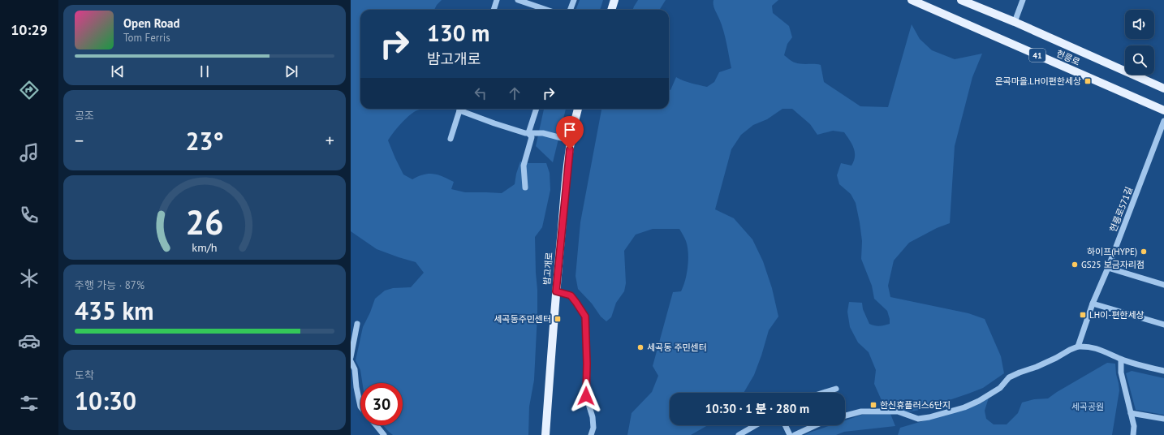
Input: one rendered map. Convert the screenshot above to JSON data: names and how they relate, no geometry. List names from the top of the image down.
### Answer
{
  "streets": {
    "main road": ["41", "헌릉로", "밤고개로"],
    "street": ["헌릉로571길"]
  },
  "parks": ["세곡공원"],
  "places": {
    "transit": [
      "은곡마을.LH이편한세상",
      "LH이-편한세상",
      "세곡동주민센터",
      "한신휴플러스6단지"
    ],
    "other": ["하이프(HYPE)", "GS25 보금자리점", "세곡동 주민센터"]
  },
  "page": {
    "tabs": "10:29",
    "turn": ["130 m", "밤고개로"],
    "song": ["Open Road", "Tom Ferris"],
    "tile": [
      "공조",
      ["주행 가능 · 87%", "435 km"],
      ["도착", "10:30"]
    ],
    "heat": ["−", "23°", "+"],
    "limit": "30",
    "trip": "10:30 · 1 분 · 280 m",
    "gauge": ["26", "km/h"]
  }
}
